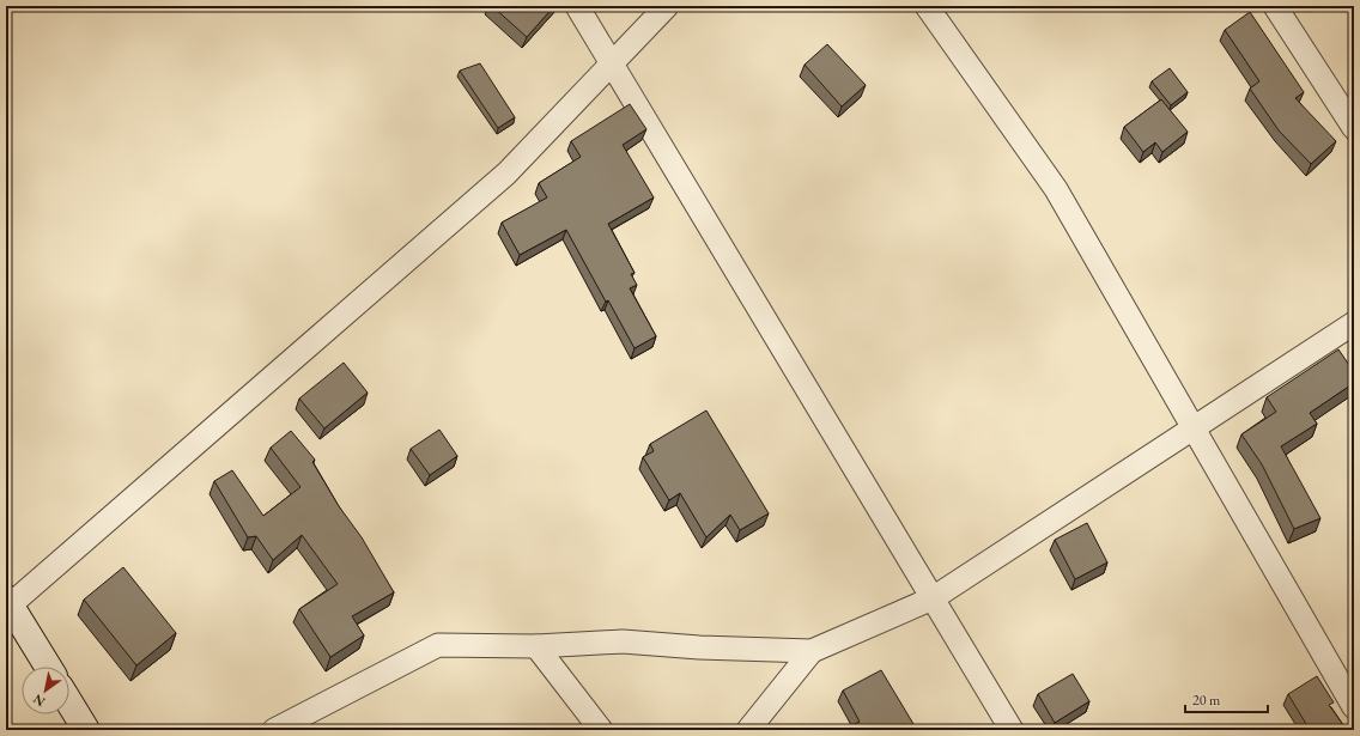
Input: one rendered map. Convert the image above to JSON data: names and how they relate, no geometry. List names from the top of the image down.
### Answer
{
  "scale_bar": "20 m",
  "north": "bottom left"
}
